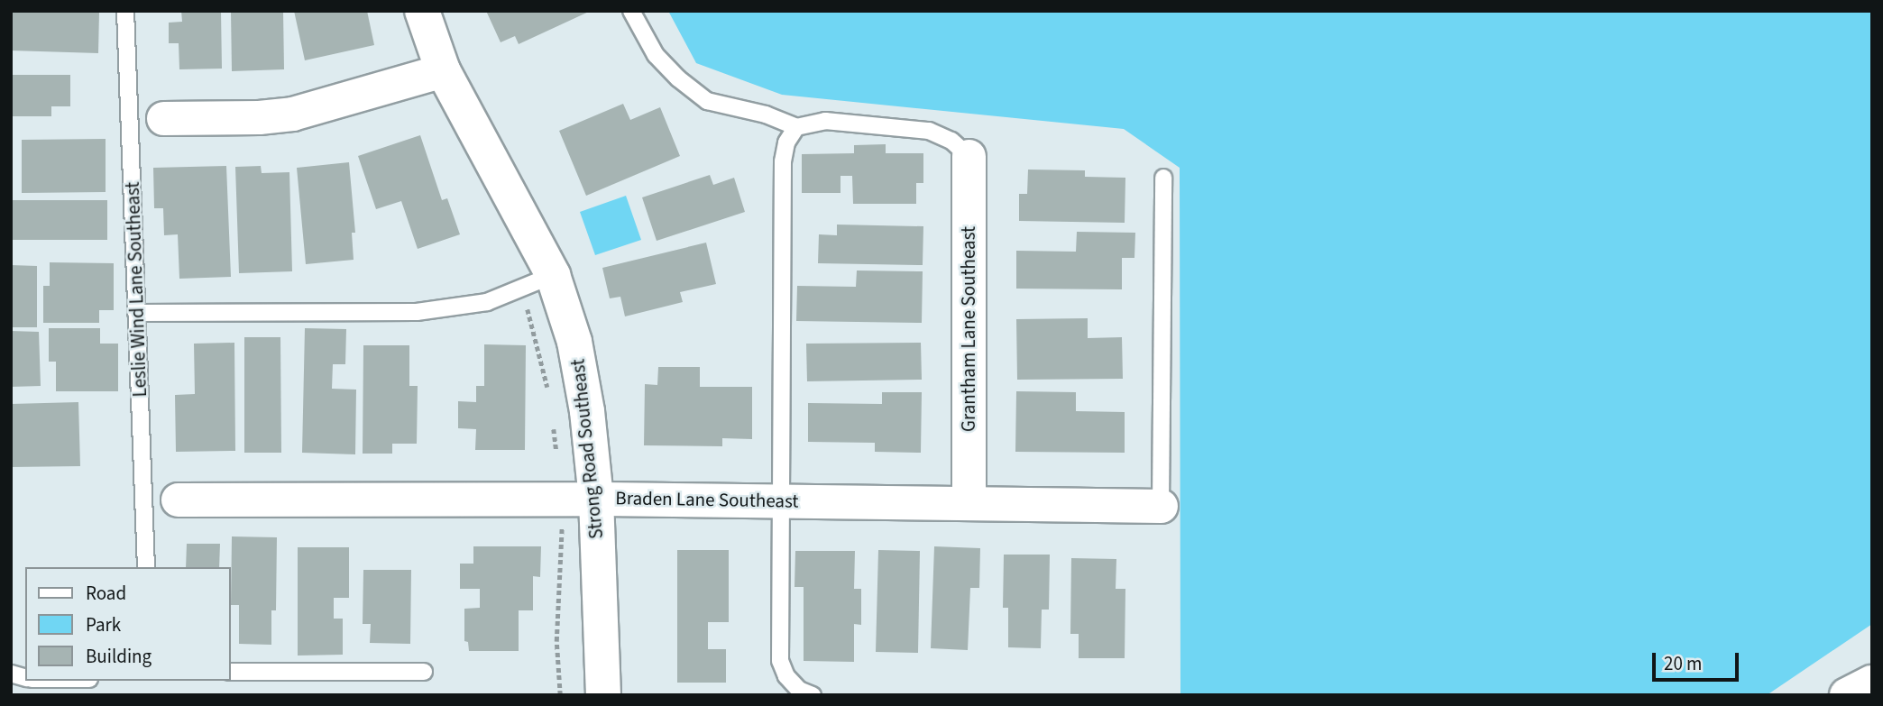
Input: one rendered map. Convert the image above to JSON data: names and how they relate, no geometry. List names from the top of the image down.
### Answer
{
  "streets": {
    "street": ["Grantham Lane Southeast", "Strong Road Southeast", "Braden Lane Southeast"],
    "lane": ["Leslie Wind Lane Southeast"]
  },
  "crossings": [
    ["Leslie Wind Lane Southeast", "Braden Lane Southeast"],
    ["Grantham Lane Southeast", "Braden Lane Southeast"],
    ["Strong Road Southeast", "Braden Lane Southeast"]
  ],
  "legend": ["Road", "Park", "Building"],
  "scale_bar": "20 m"
}
